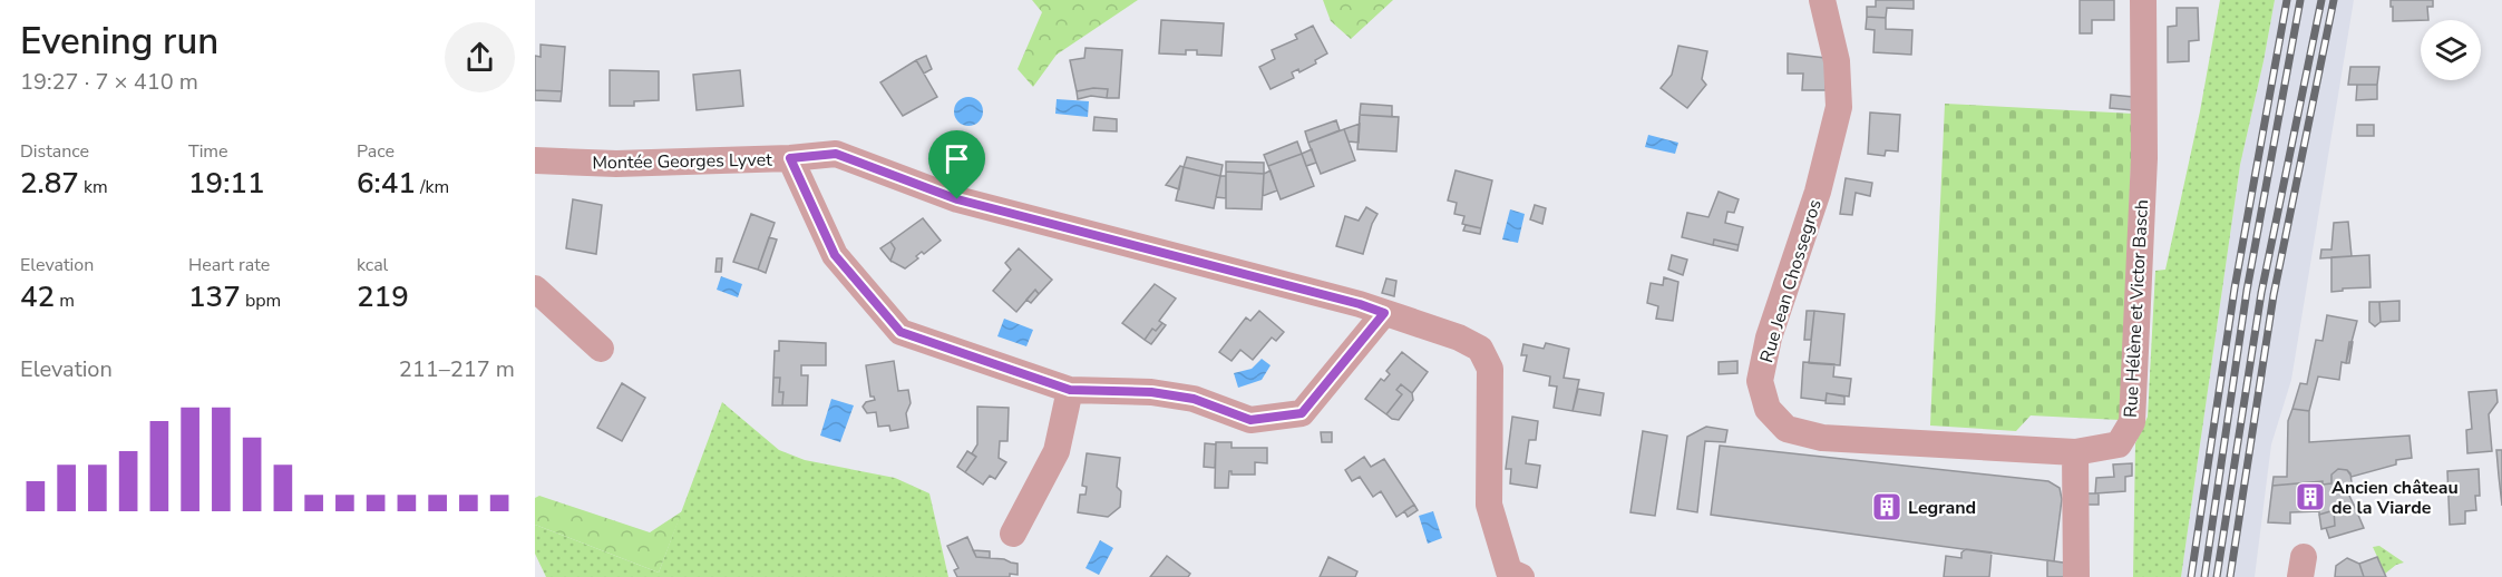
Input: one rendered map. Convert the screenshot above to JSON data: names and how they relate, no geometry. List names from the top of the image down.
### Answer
{
  "streets": {
    "street": ["Montée Georges Lyvet", "Rue Jean Chossegros", "Rue Hélène et Victor Basch"]
  },
  "crossings": [
    ["Rue Jean Chossegros", "Rue Hélène et Victor Basch"]
  ],
  "places": {
    "building": ["Ancien château de la Viarde", "Legrand"]
  },
  "page": {
    "heading": ["Evening run", "19:27 · 7 × 410 m"],
    "stats": [
      ["Distance", "2.87 km"],
      ["Time", "19:11"],
      ["Pace", "6:41 /km"],
      ["Elevation", "42 m"],
      ["Heart rate", "137 bpm"],
      ["kcal", "219"]
    ],
    "chart": ["Elevation", "211–217 m"]
  }
}
